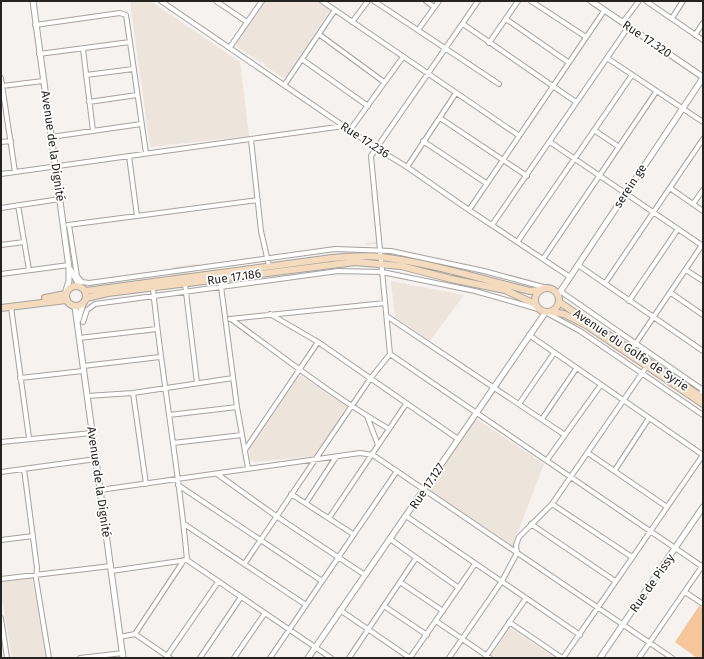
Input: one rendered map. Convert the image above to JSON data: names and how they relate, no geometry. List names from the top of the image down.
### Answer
{
  "streets": {
    "main road": ["Rue 17.186", "Avenue du Golfe de Syrie"],
    "street": [
      "Rue 17.320",
      "Rue 17.236",
      "Avenue de la Dignité",
      "serein ge",
      "Rue 17.127",
      "Rue de Pissy"
    ]
  },
  "crossings": [
    ["Rue 17.320", "serein ge"],
    ["Rue 17.236", "serein ge"],
    ["Avenue de la Dignité", "Rue 17.186"],
    ["serein ge", "Avenue du Golfe de Syrie"],
    ["serein ge", "Rue 17.127"],
    ["Avenue du Golfe de Syrie", "Rue 17.127"]
  ]
}
